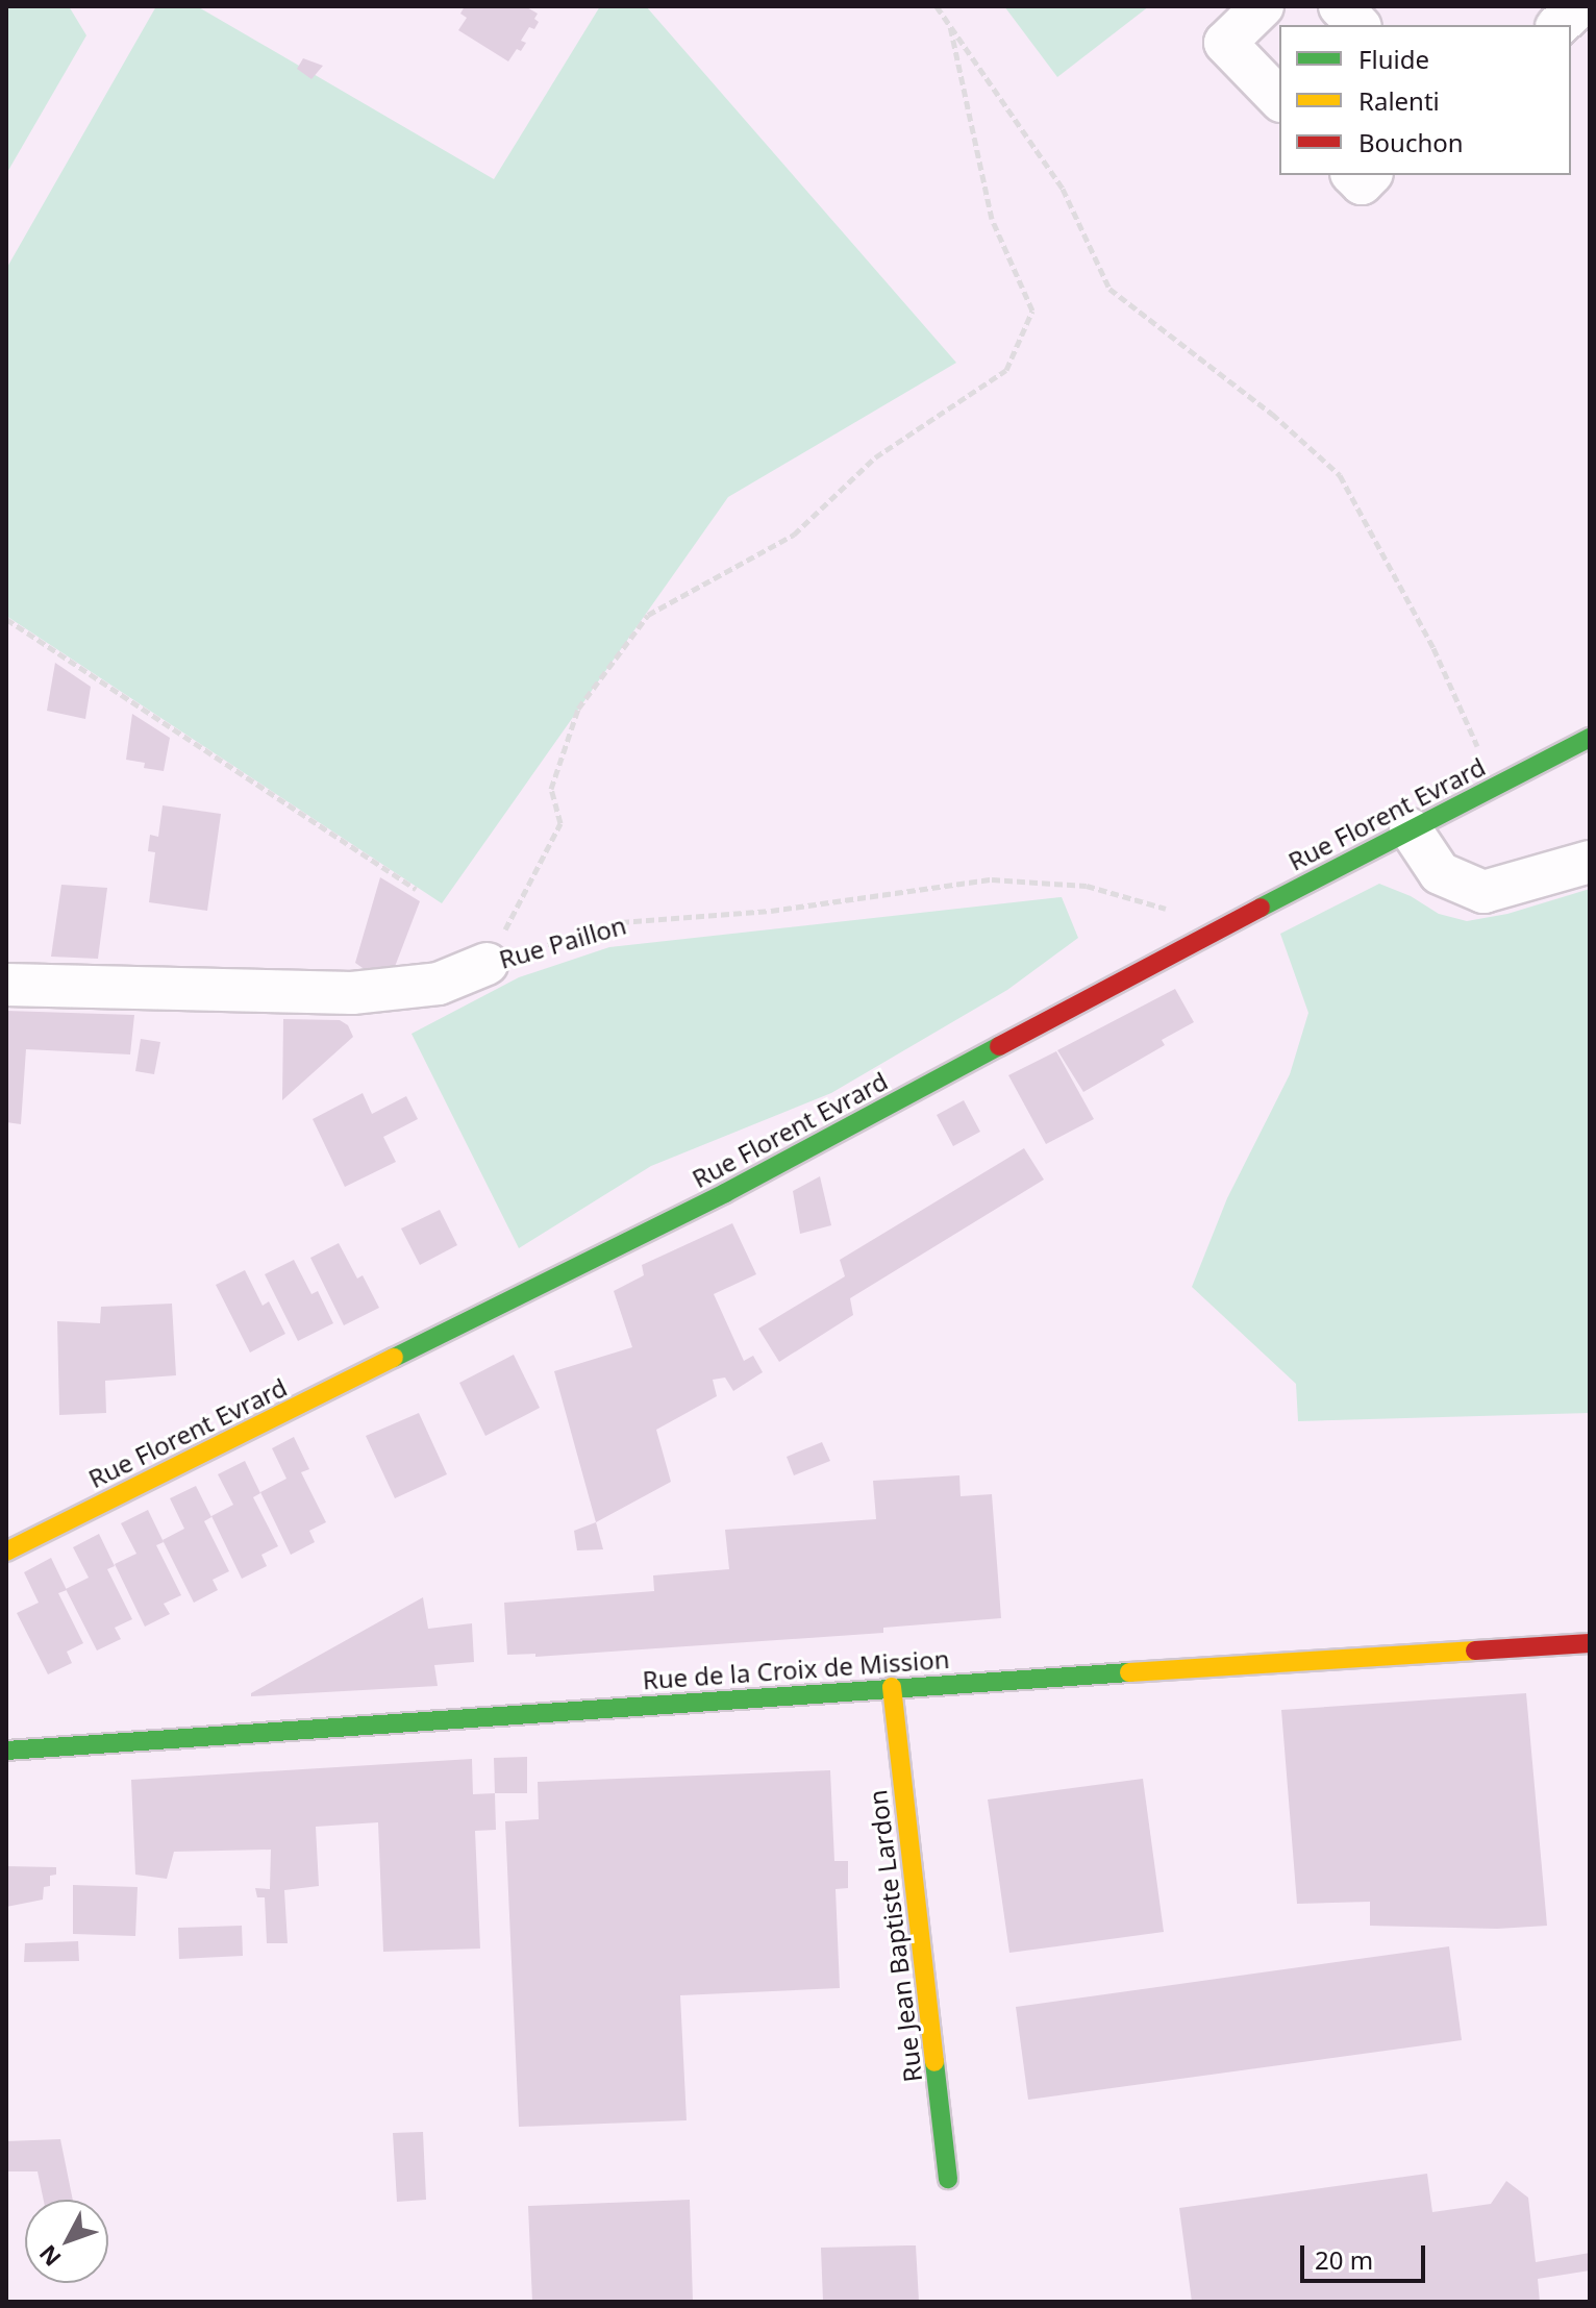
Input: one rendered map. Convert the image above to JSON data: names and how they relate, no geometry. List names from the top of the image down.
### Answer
{
  "streets": {
    "street": [
      "Rue Florent Evrard",
      "Rue Paillon",
      "Rue de la Croix de Mission",
      "Rue Jean Baptiste Lardon"
    ]
  },
  "crossings": [
    ["Rue Florent Evrard", "Rue Paillon"],
    ["Rue de la Croix de Mission", "Rue Jean Baptiste Lardon"]
  ],
  "legend": ["Fluide", "Ralenti", "Bouchon"],
  "scale_bar": "20 m",
  "north": "bottom left"
}
